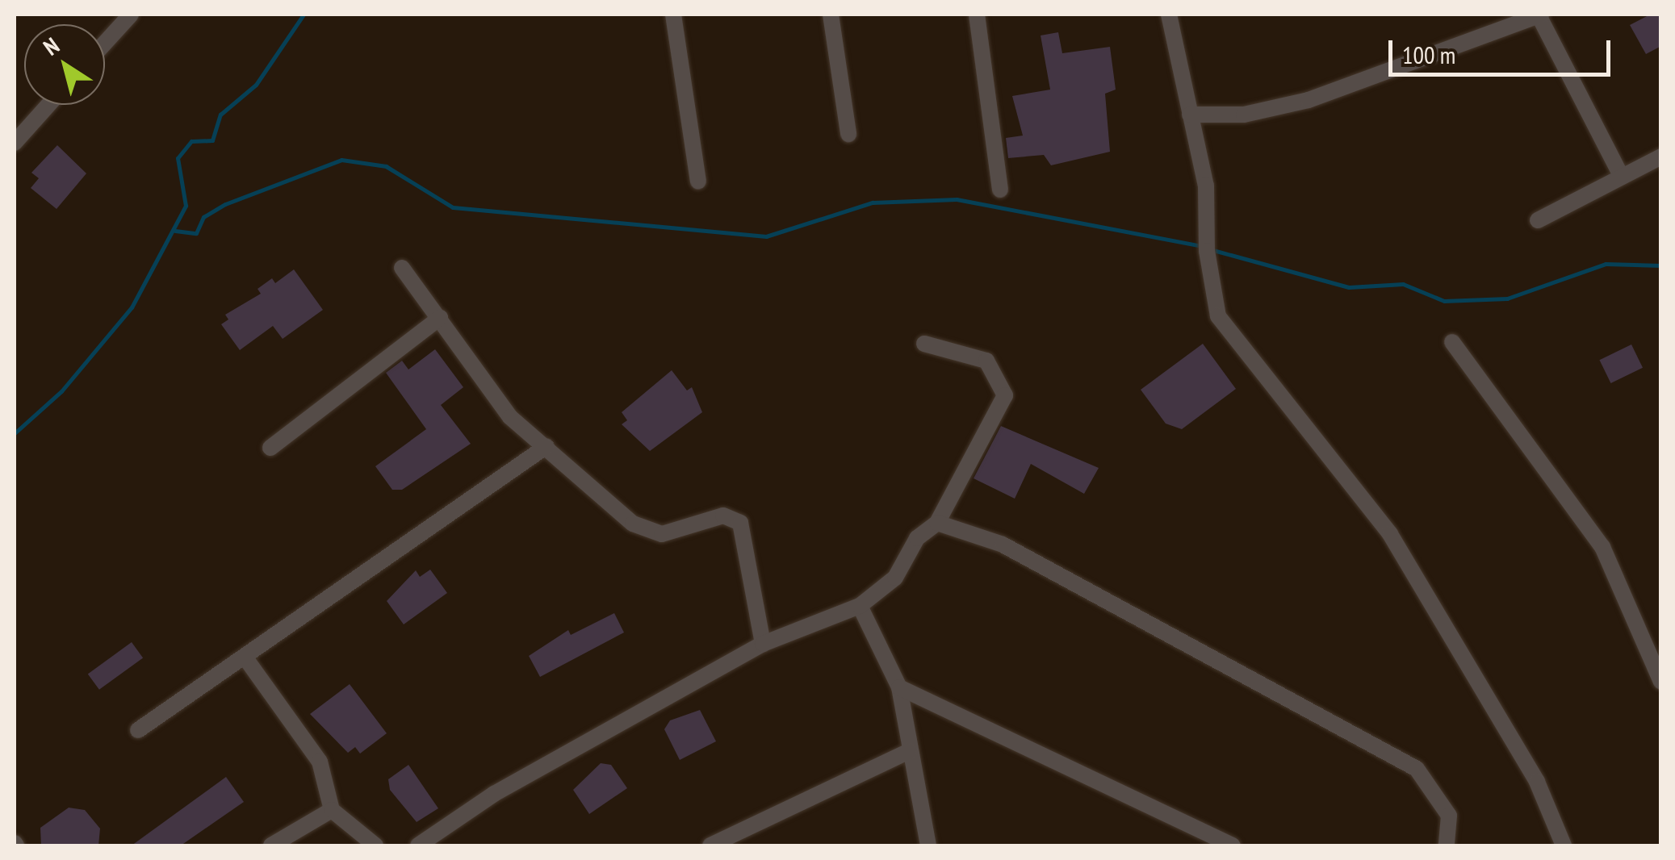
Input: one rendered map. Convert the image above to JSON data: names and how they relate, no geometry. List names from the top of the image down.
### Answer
{
  "scale_bar": "100 m",
  "north": "top left"
}
